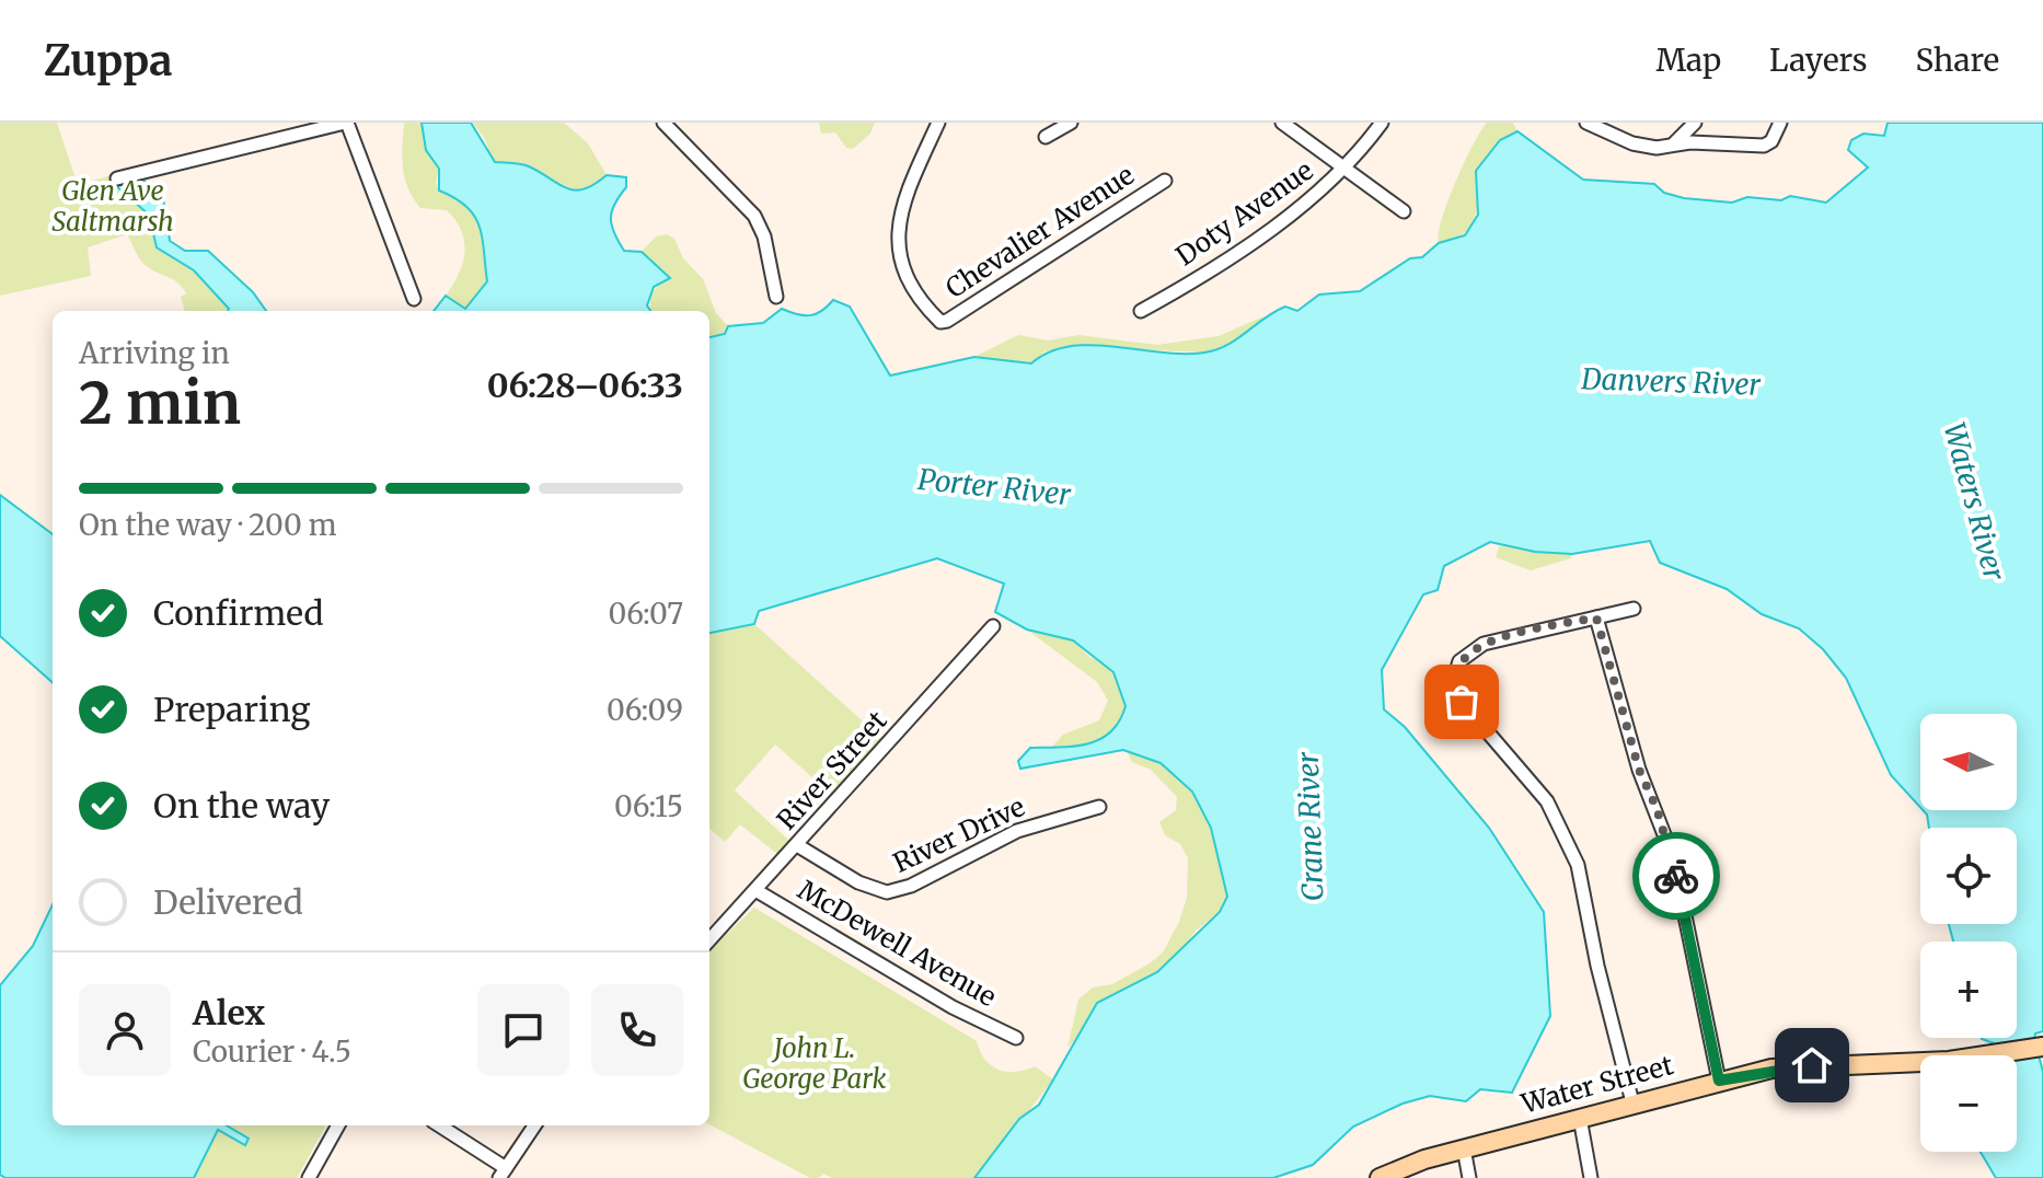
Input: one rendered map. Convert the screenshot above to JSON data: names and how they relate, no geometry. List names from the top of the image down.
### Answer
{
  "streets": {
    "main road": ["Water Street"],
    "street": [
      "Doty Avenue",
      "Chevalier Avenue",
      "River Street",
      "River Drive",
      "McDewell Avenue"
    ]
  },
  "crossings": [
    ["River Street", "River Drive"],
    ["River Street", "McDewell Avenue"]
  ],
  "water": [
    "Danvers River",
    "Porter River",
    "Waters River",
    "Crane River"
  ],
  "parks": ["Glen Ave Saltmarsh", "John L. George Park"],
  "north": "left",
  "page": {
    "header": "Zuppa",
    "nav": ["Map", "Layers", "Share"],
    "heading": ["2 min", "Arriving in", "06:28–06:33"],
    "panel": ["Alex", "Courier · 4.5"],
    "bar": "On the way · 200 m",
    "list": [
      ["Confirmed", "06:07"],
      ["Preparing", "06:09"],
      ["On the way", "06:15"],
      "Delivered"
    ],
    "map_buttons": ["+", "−"]
  }
}
